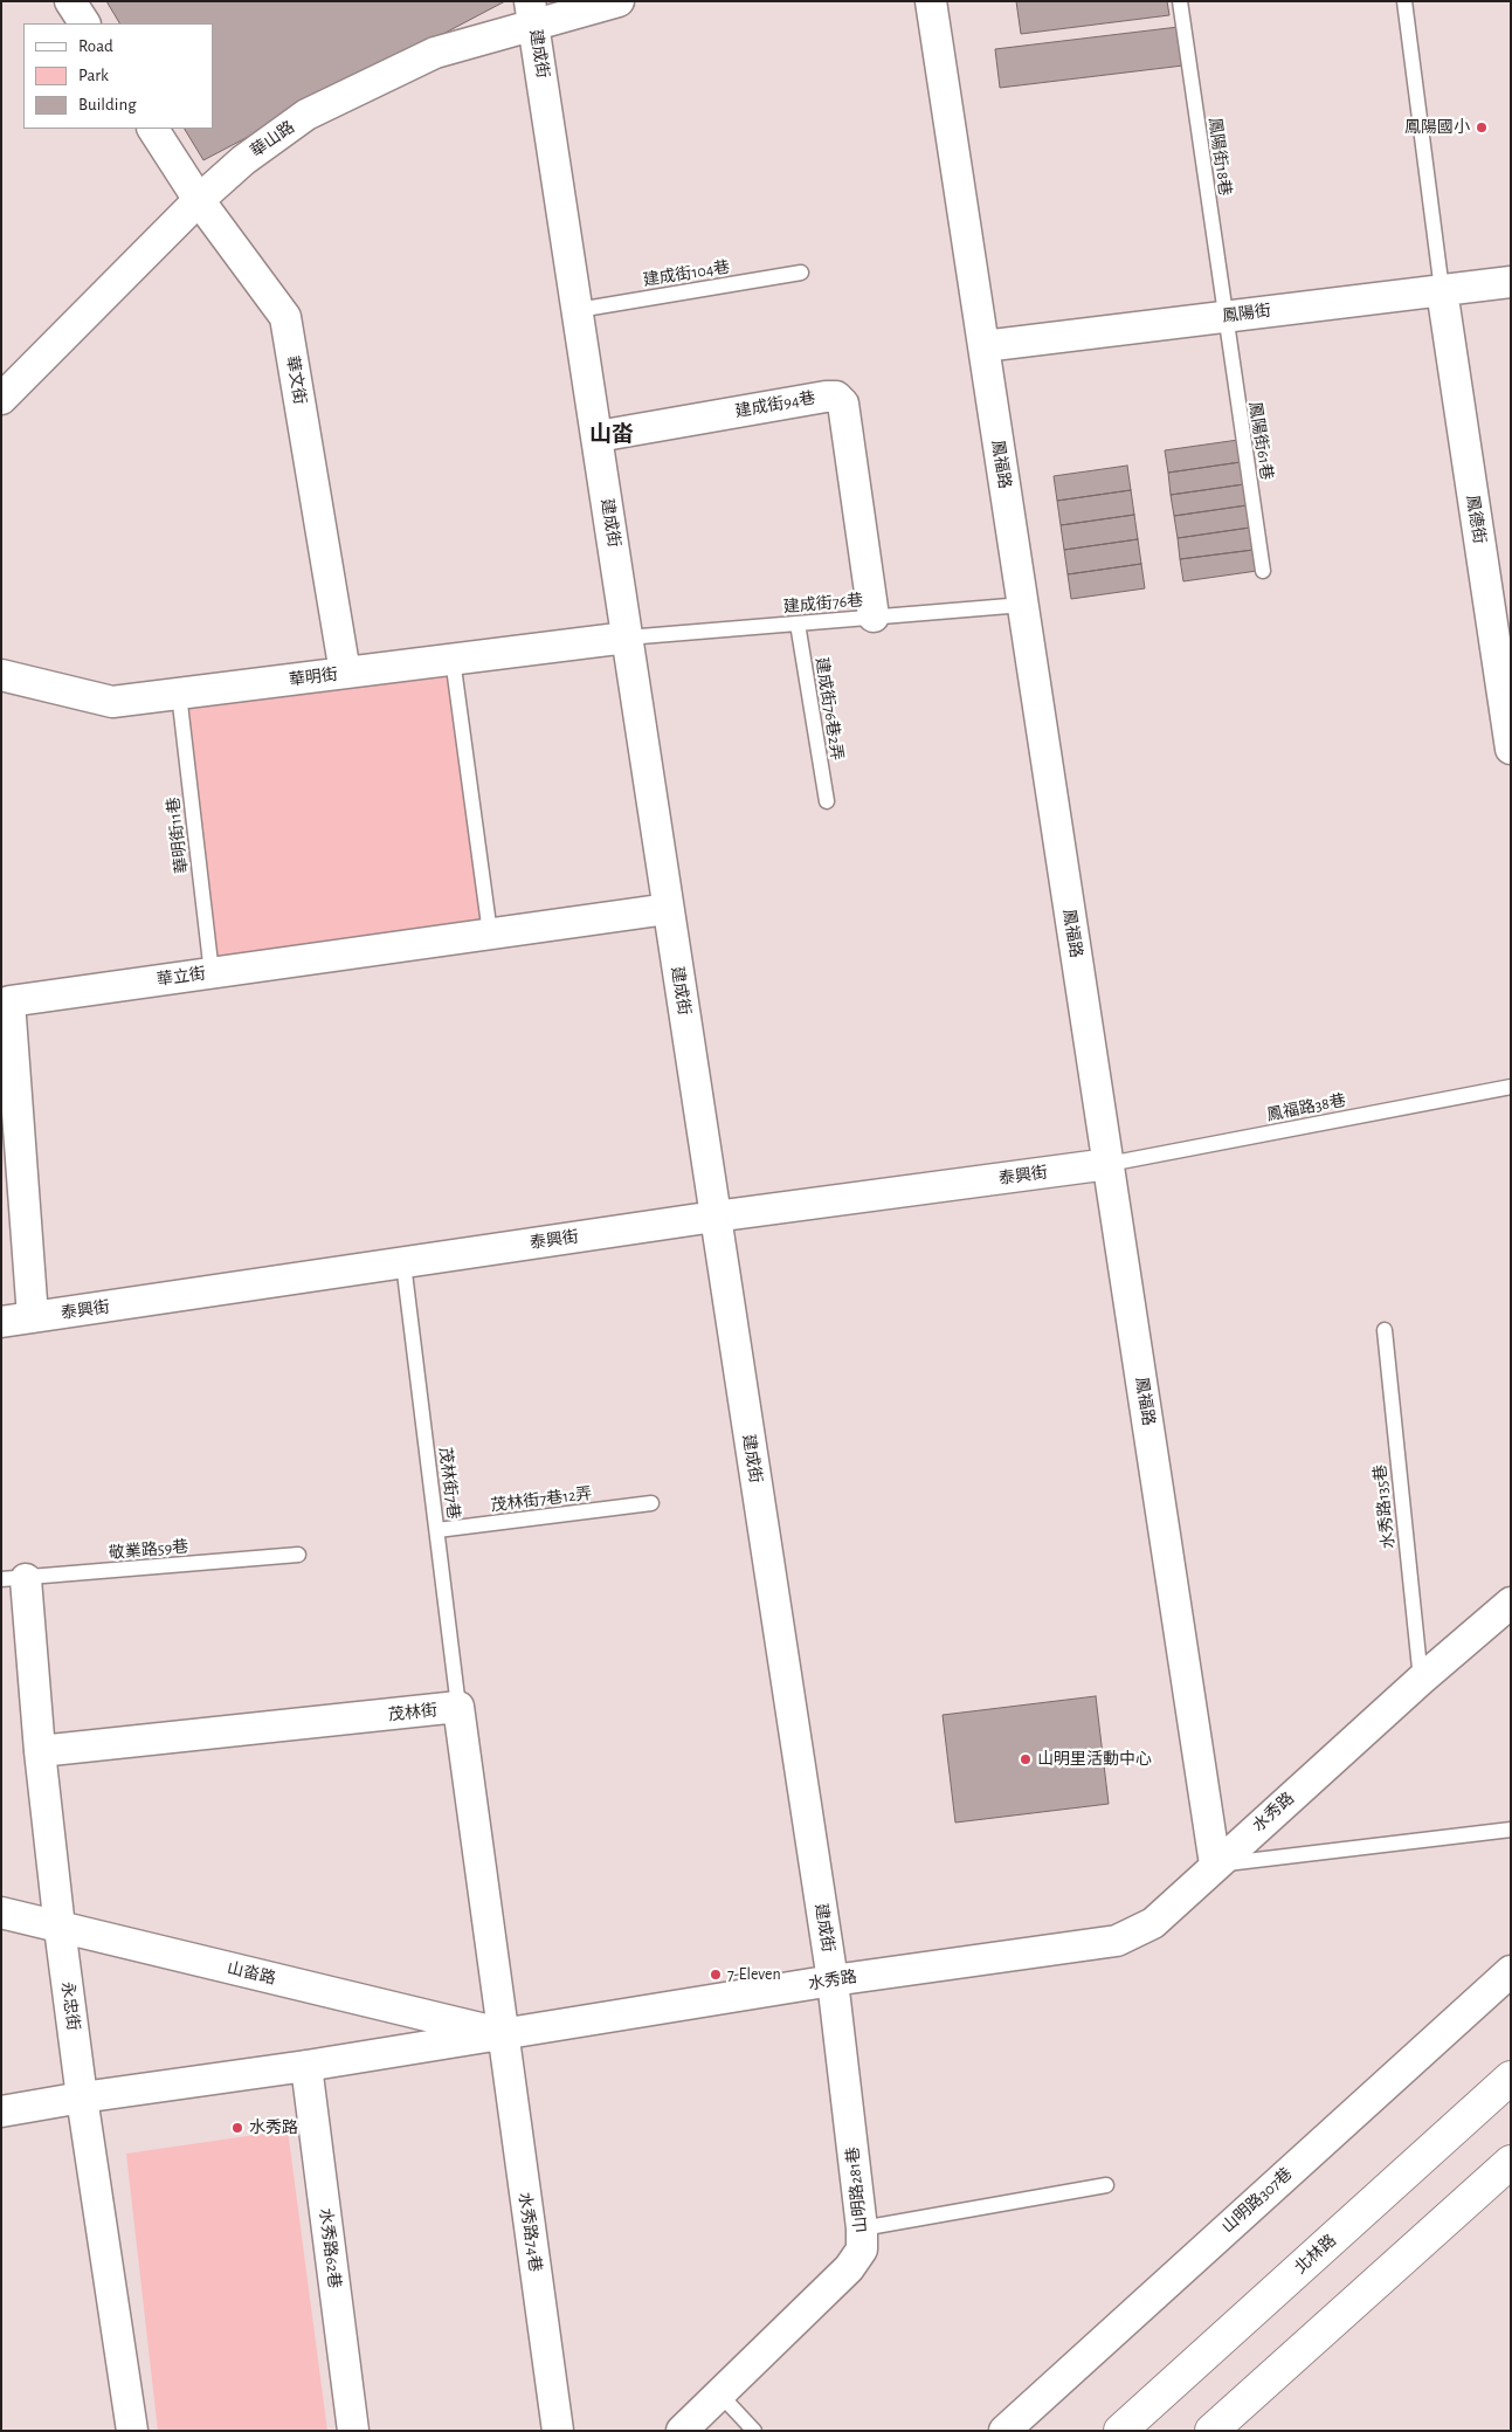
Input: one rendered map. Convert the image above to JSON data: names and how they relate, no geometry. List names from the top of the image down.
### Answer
{
  "streets": {
    "street": [
      "建成街",
      "華山路",
      "鳳陽街",
      "華文街",
      "建成街94巷",
      "鳳福路",
      "鳳德街",
      "華明街",
      "華立街",
      "泰興街",
      "茂林街",
      "水秀路",
      "山畓路",
      "永忠街",
      "山明路281巷",
      "山明路307巷",
      "水秀路74巷",
      "水秀路62巷",
      "北林路"
    ],
    "lane": [
      "鳳陽街18巷",
      "建成街104巷",
      "鳳陽街61巷",
      "建成街76巷",
      "建成街76巷2弄",
      "華明街11巷",
      "鳳福路38巷",
      "茂林街7巷",
      "茂林街7巷12弄",
      "水秀路135巷",
      "敬業路59巷"
    ]
  },
  "crossings": [
    ["建成街", "華山路"],
    ["建成街", "建成街104巷"],
    ["建成街", "建成街94巷"],
    ["建成街", "建成街76巷"],
    ["建成街", "華明街"],
    ["建成街", "華立街"],
    ["建成街", "泰興街"],
    ["建成街", "水秀路"],
    ["建成街", "山明路281巷"],
    ["華山路", "華文街"],
    ["鳳陽街18巷", "鳳陽街"],
    ["鳳陽街18巷", "鳳陽街61巷"],
    ["鳳陽街", "鳳陽街61巷"],
    ["鳳陽街", "鳳福路"],
    ["鳳陽街", "鳳德街"],
    ["華文街", "華明街"],
    ["建成街94巷", "建成街76巷"],
    ["鳳福路", "建成街76巷"],
    ["鳳福路", "鳳福路38巷"],
    ["鳳福路", "泰興街"],
    ["鳳福路", "水秀路"],
    ["建成街76巷", "華明街"],
    ["建成街76巷", "建成街76巷2弄"],
    ["華明街", "華明街11巷"],
    ["華明街11巷", "華立街"],
    ["華立街", "泰興街"],
    ["鳳福路38巷", "泰興街"],
    ["泰興街", "茂林街7巷"],
    ["茂林街7巷", "茂林街7巷12弄"],
    ["茂林街7巷", "茂林街"],
    ["水秀路135巷", "水秀路"],
    ["敬業路59巷", "永忠街"],
    ["茂林街", "水秀路"],
    ["茂林街", "山畓路"],
    ["茂林街", "永忠街"],
    ["茂林街", "水秀路74巷"],
    ["水秀路", "山畓路"],
    ["水秀路", "永忠街"],
    ["水秀路", "山明路281巷"],
    ["水秀路", "水秀路74巷"],
    ["水秀路", "水秀路62巷"],
    ["山畓路", "永忠街"],
    ["山畓路", "水秀路74巷"]
  ],
  "districts": ["山畓"],
  "places": [
    "鳳陽國小",
    "山明里活動中心",
    "7-Eleven",
    "水秀路"
  ],
  "legend": ["Road", "Park", "Building"]
}
